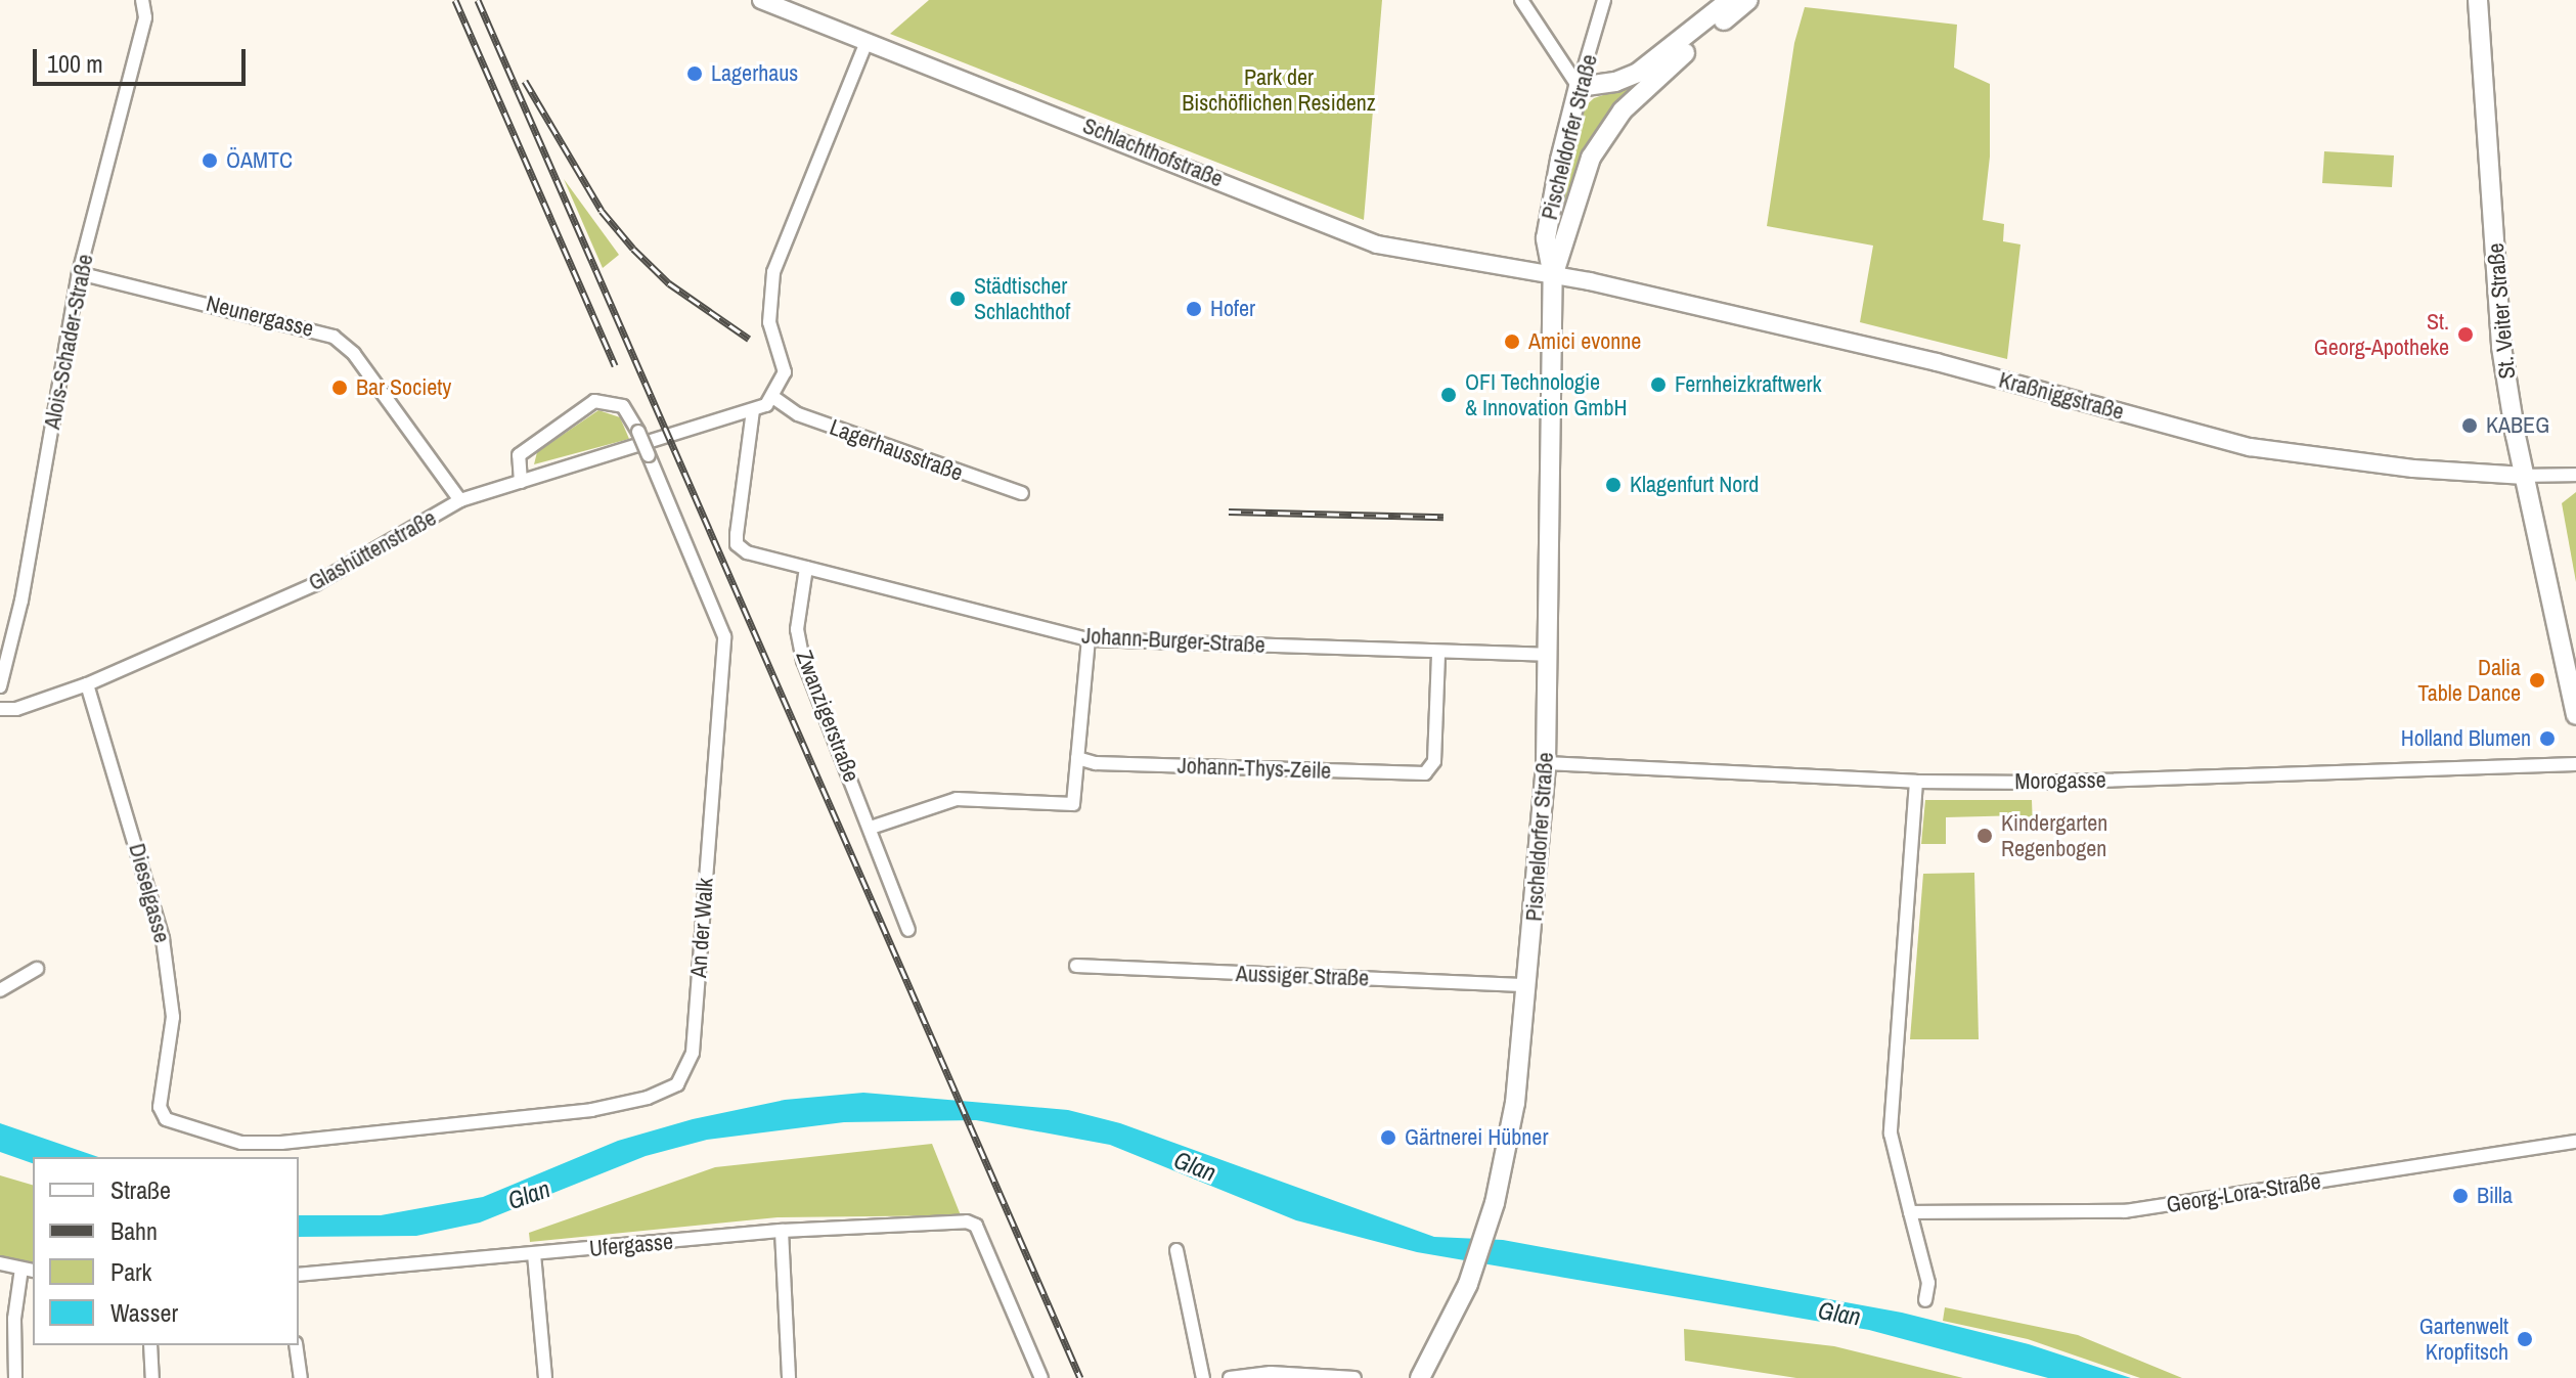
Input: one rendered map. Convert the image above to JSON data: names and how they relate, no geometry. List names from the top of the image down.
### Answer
{
  "streets": {
    "main road": ["Pischeldorfer Straße", "St. Veiter Straße"],
    "street": [
      "Schlachthofstraße",
      "Neunergasse",
      "Alois-Schader-Straße",
      "Kraßniggstraße",
      "Lagerhausstraße",
      "Glashüttenstraße",
      "Johann-Burger-Straße",
      "Zwanzigerstraße",
      "Johann-Thys-Zeile",
      "Morogasse",
      "Dieselgasse",
      "An der Walk",
      "Aussiger Straße",
      "Georg-Lora-Straße",
      "Ufergasse"
    ]
  },
  "crossings": [
    ["Pischeldorfer Straße", "Schlachthofstraße"],
    ["Pischeldorfer Straße", "Kraßniggstraße"],
    ["Pischeldorfer Straße", "Johann-Burger-Straße"],
    ["Pischeldorfer Straße", "Morogasse"],
    ["Pischeldorfer Straße", "Aussiger Straße"],
    ["Schlachthofstraße", "Kraßniggstraße"],
    ["St. Veiter Straße", "Kraßniggstraße"],
    ["Neunergasse", "Alois-Schader-Straße"],
    ["Neunergasse", "Glashüttenstraße"],
    ["Glashüttenstraße", "Dieselgasse"],
    ["Glashüttenstraße", "An der Walk"],
    ["Johann-Burger-Straße", "Zwanzigerstraße"],
    ["Johann-Burger-Straße", "Johann-Thys-Zeile"],
    ["Dieselgasse", "An der Walk"]
  ],
  "water": ["Glan"],
  "parks": ["Park der Bischöflichen Residenz"],
  "places": [
    "Lagerhaus",
    "ÖAMTC",
    "Städtischer Schlachthof",
    "Hofer",
    "St. Georg-Apotheke",
    "Amici evonne",
    "Fernheizkraftwerk",
    "Bar Society",
    "OFI Technologie & Innovation GmbH",
    "KABEG",
    "Klagenfurt Nord",
    "Dalia Table Dance",
    "Holland Blumen",
    "Kindergarten Regenbogen",
    "Gärtnerei Hübner",
    "Billa",
    "Gartenwelt Kropfitsch"
  ],
  "legend": [
    "Straße",
    "Bahn",
    "Park",
    "Wasser"
  ],
  "scale_bar": "100 m"
}
